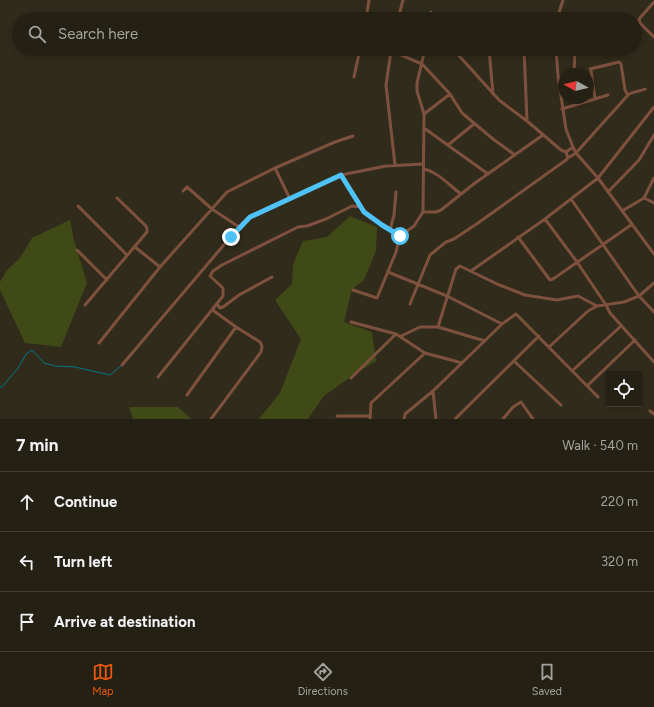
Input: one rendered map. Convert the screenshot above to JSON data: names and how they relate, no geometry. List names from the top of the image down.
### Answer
{
  "north": "left",
  "page": {
    "search": "Search here",
    "heading": ["7 min", "Walk · 540 m"],
    "list": [
      ["Continue", "220 m"],
      ["Turn left", "320 m"],
      "Arrive at destination"
    ],
    "nav": ["Map", "Directions", "Saved"]
  }
}
